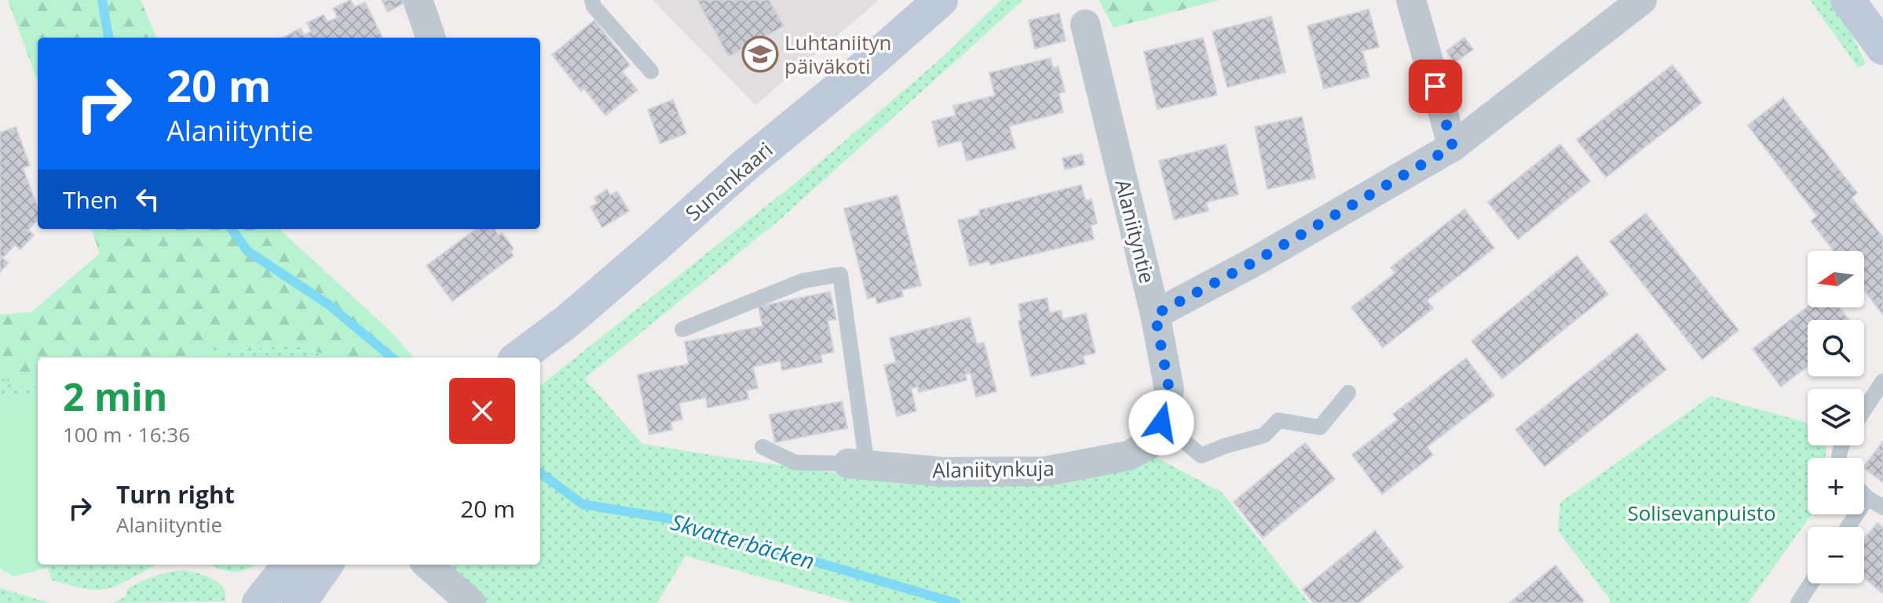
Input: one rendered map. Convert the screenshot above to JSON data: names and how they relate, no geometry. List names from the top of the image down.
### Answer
{
  "streets": {
    "street": ["Sunankaari", "Alaniityntie", "Alaniitynkuja"]
  },
  "crossings": [
    ["Alaniityntie", "Alaniitynkuja"]
  ],
  "water": ["Skvatterbäcken"],
  "parks": ["Solisevanpuisto"],
  "places": {
    "school or university": ["Luhtaniityn päiväkoti"]
  },
  "north": "left",
  "page": {
    "turn": ["20 m", "Alaniityntie"],
    "then": "Then",
    "map_buttons": ["+", "−"],
    "heading": ["2 min", "100 m · 16:36"],
    "list": [
      {
        "name": "Turn right",
        "note": "Alaniityntie",
        "value": "20 m"
      }
    ]
  }
}
